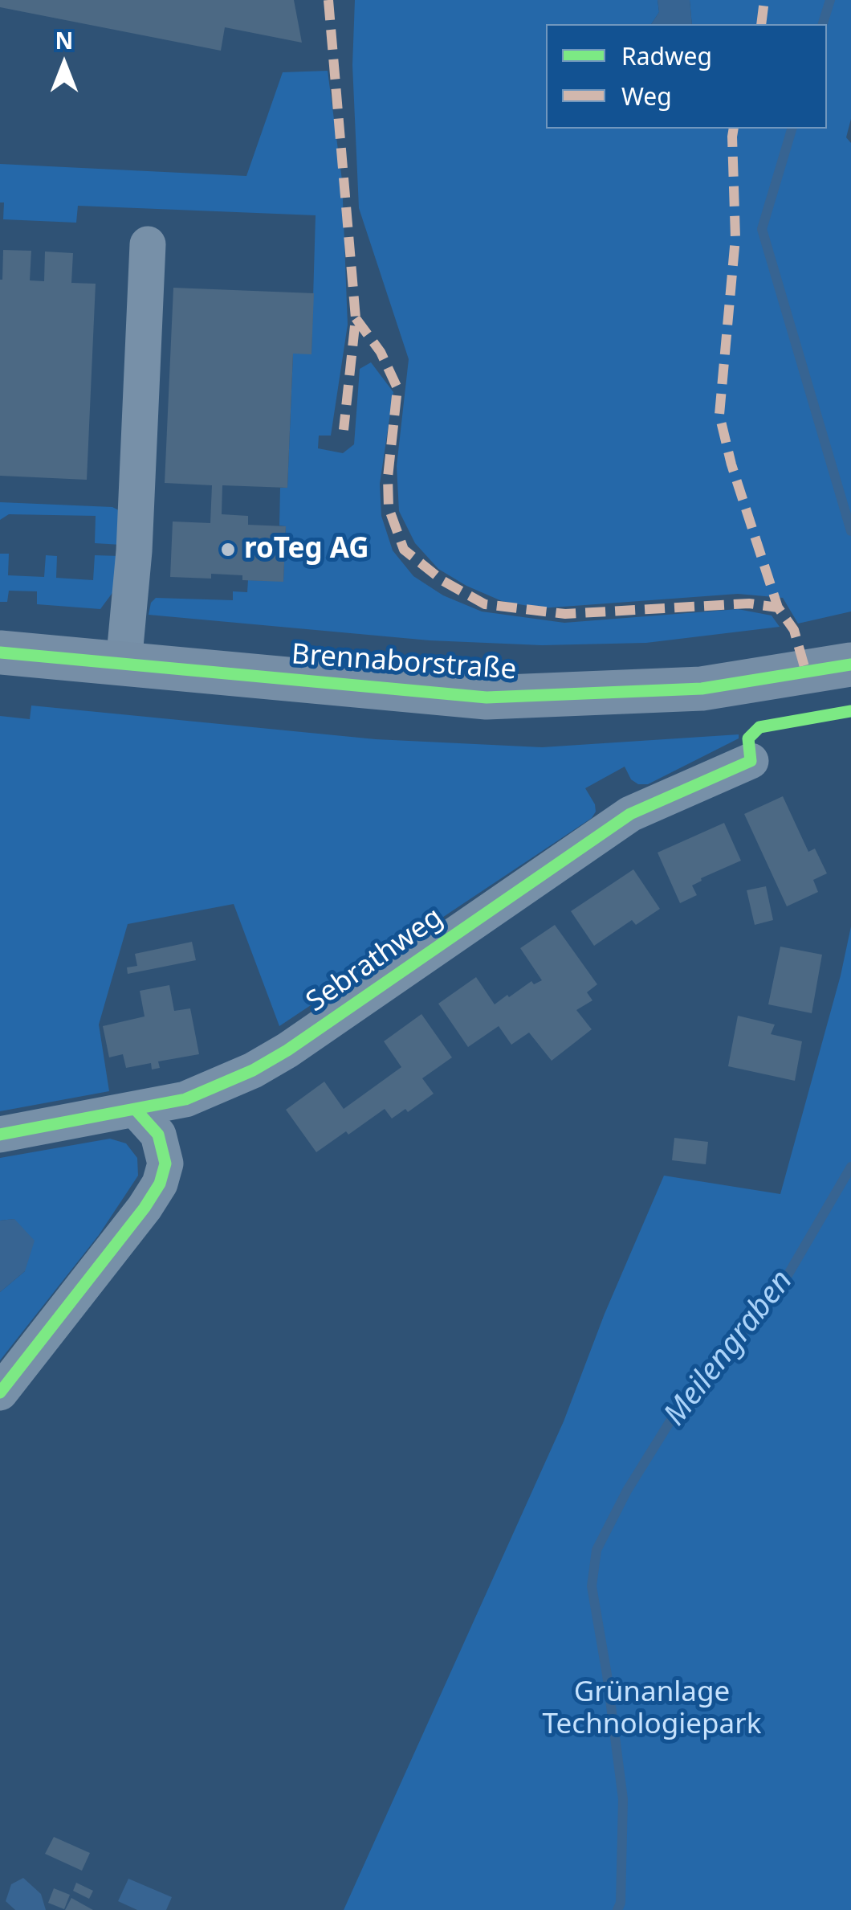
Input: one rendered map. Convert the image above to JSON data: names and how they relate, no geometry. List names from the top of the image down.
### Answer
{
  "streets": {
    "main road": ["Brennaborstraße"],
    "street": ["Sebrathweg"]
  },
  "water": ["Meilengraben"],
  "parks": ["Grünanlage Technologiepark"],
  "places": ["roTeg AG"],
  "legend": ["Radweg", "Weg"],
  "north": "top"
}
